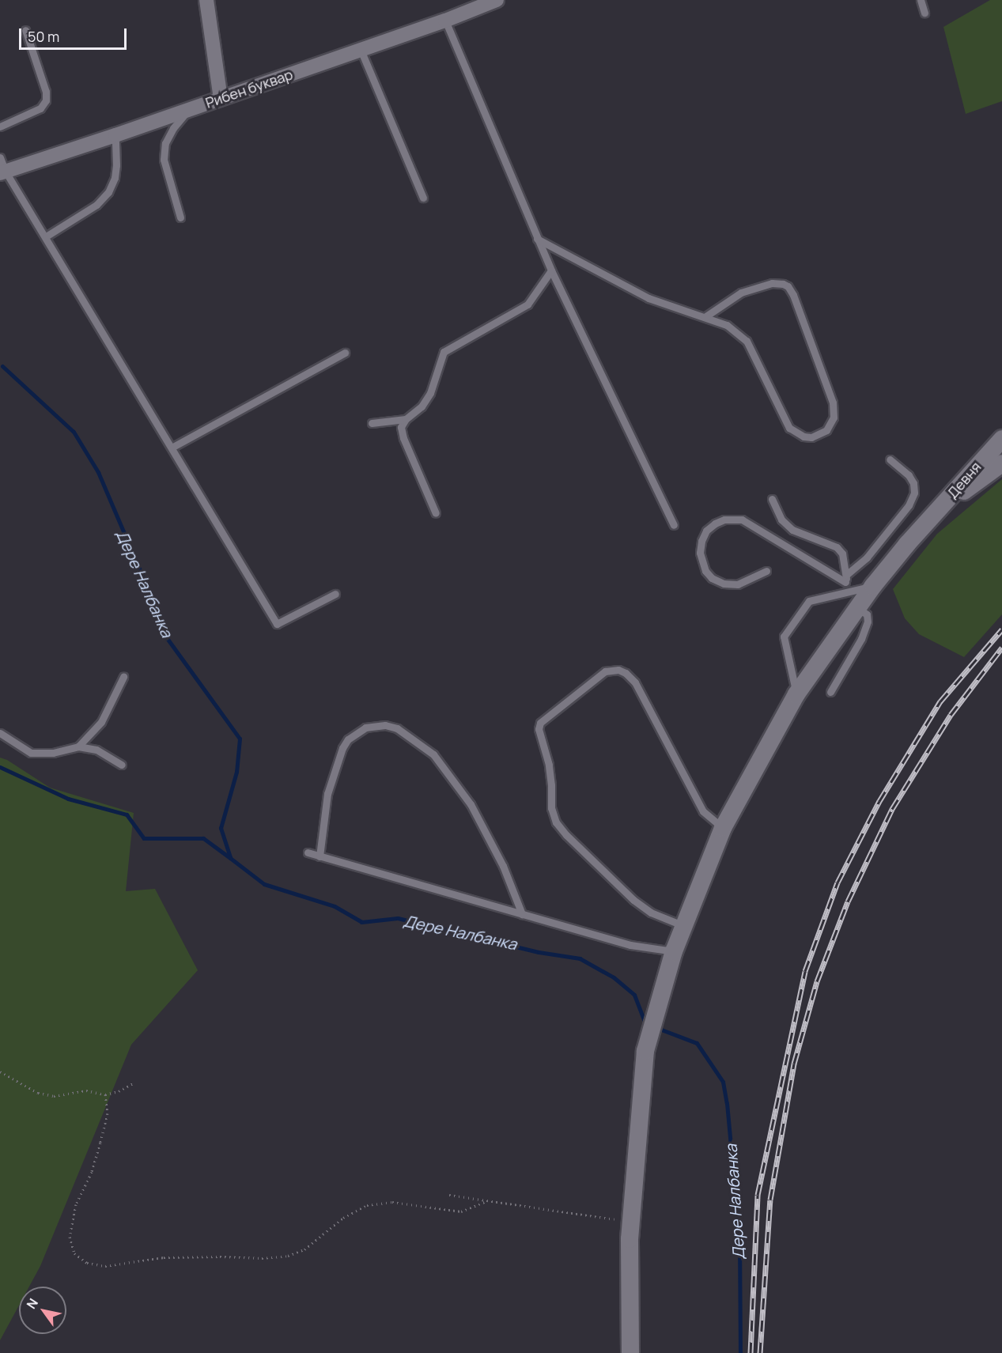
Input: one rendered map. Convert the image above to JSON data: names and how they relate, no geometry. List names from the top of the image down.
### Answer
{
  "streets": {
    "street": ["Рибен буквар", "Девня"]
  },
  "water": ["Дере Налбанка"],
  "scale_bar": "50 m",
  "north": "top left"
}
